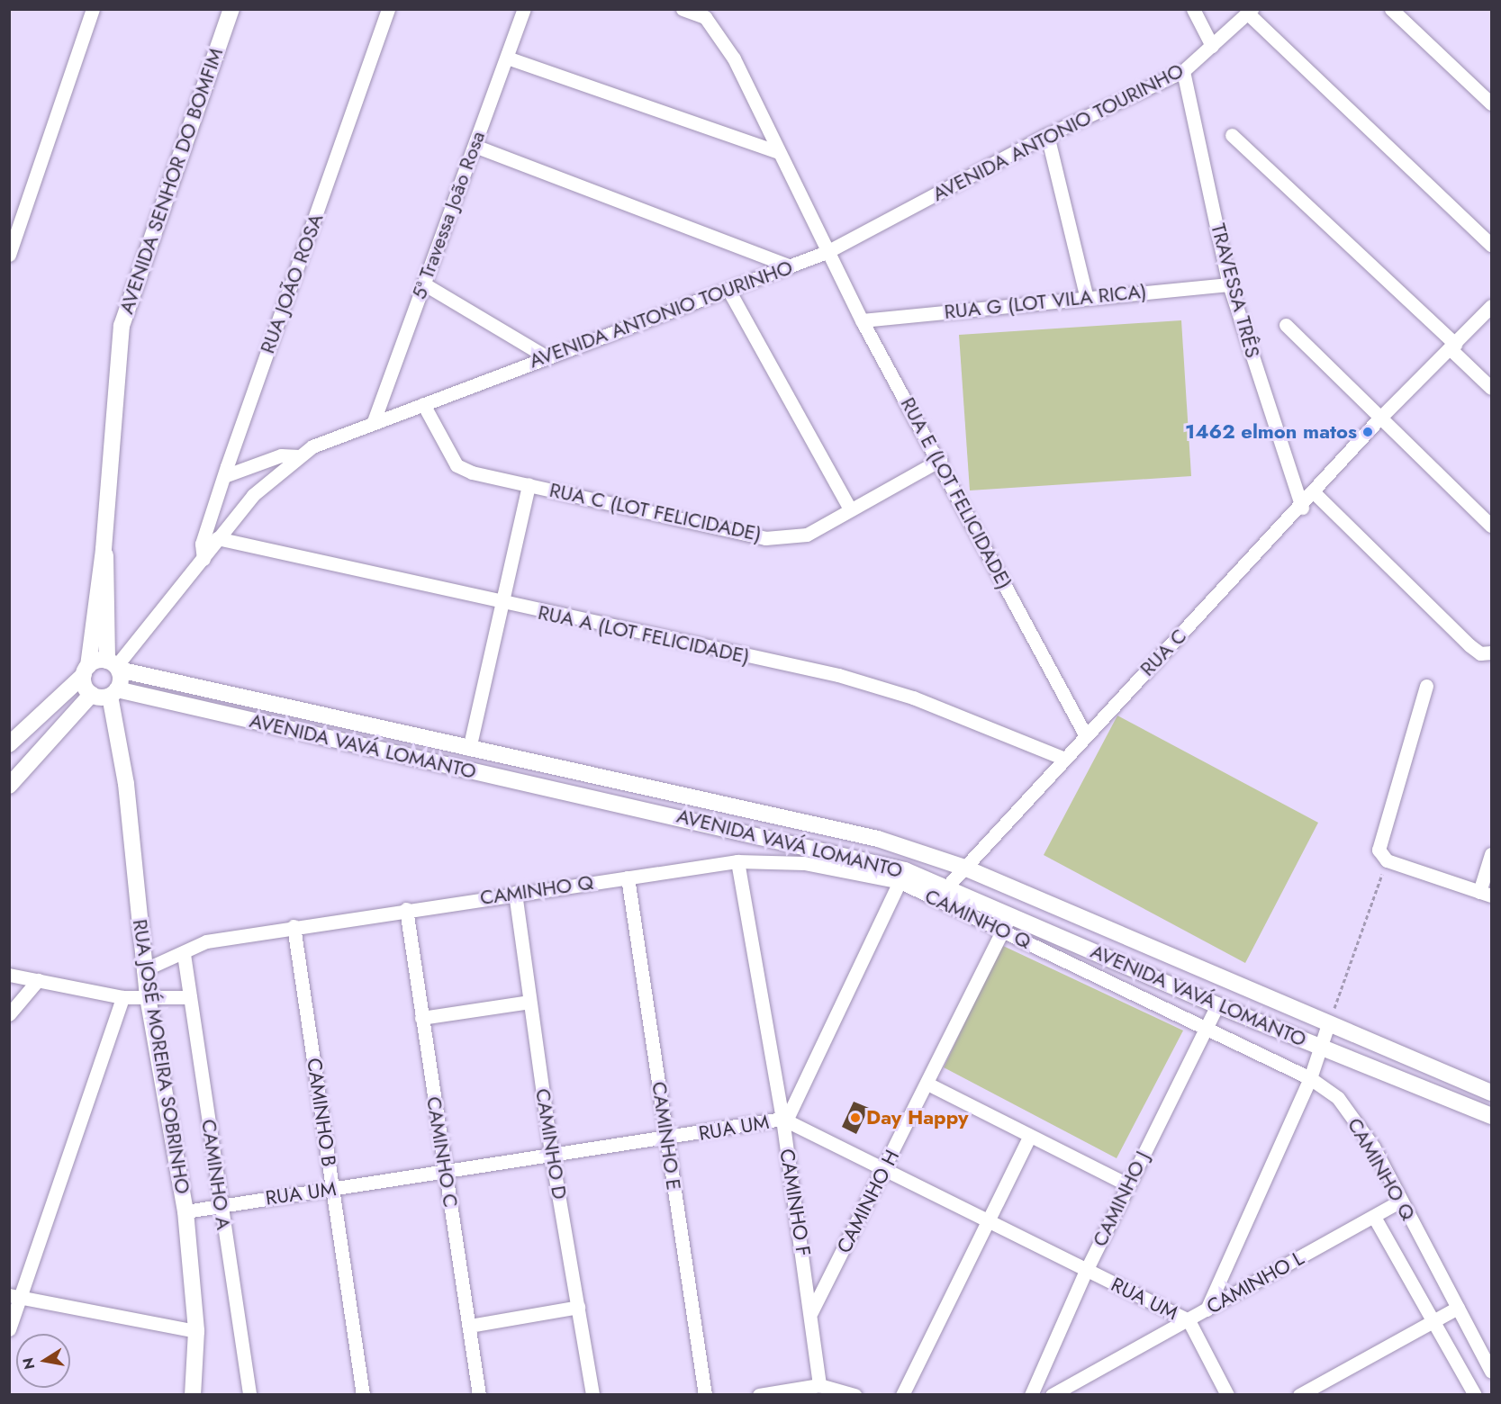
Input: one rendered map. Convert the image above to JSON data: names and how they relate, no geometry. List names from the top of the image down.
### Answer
{
  "streets": {
    "street": [
      "AVENIDA ANTONIO TOURINHO",
      "AVENIDA SENHOR DO BOMFIM",
      "5ª Travessa João Rosa",
      "RUA JOÃO ROSA",
      "TRAVESSA TRÊS",
      "RUA G (LOT VILA RICA)",
      "RUA E (LOT FELICIDADE)",
      "RUA C (LOT FELICIDADE)",
      "RUA A (LOT FELICIDADE)",
      "RUA C",
      "AVENIDA VAVÁ LOMANTO",
      "CAMINHO Q",
      "RUA JOSÉ MOREIRA SOBRINHO",
      "CAMINHO B",
      "RUA UM",
      "CAMINHO E",
      "CAMINHO D",
      "CAMINHO C",
      "CAMINHO A",
      "CAMINHO J",
      "CAMINHO H",
      "CAMINHO F",
      "CAMINHO L"
    ]
  },
  "crossings": [
    ["AVENIDA ANTONIO TOURINHO", "AVENIDA SENHOR DO BOMFIM"],
    ["AVENIDA ANTONIO TOURINHO", "5ª Travessa João Rosa"],
    ["AVENIDA ANTONIO TOURINHO", "RUA JOÃO ROSA"],
    ["AVENIDA ANTONIO TOURINHO", "TRAVESSA TRÊS"],
    ["AVENIDA ANTONIO TOURINHO", "RUA E (LOT FELICIDADE)"],
    ["AVENIDA ANTONIO TOURINHO", "RUA C (LOT FELICIDADE)"],
    ["AVENIDA ANTONIO TOURINHO", "RUA A (LOT FELICIDADE)"],
    ["AVENIDA ANTONIO TOURINHO", "AVENIDA VAVÁ LOMANTO"],
    ["AVENIDA ANTONIO TOURINHO", "RUA JOSÉ MOREIRA SOBRINHO"],
    ["AVENIDA SENHOR DO BOMFIM", "AVENIDA VAVÁ LOMANTO"],
    ["AVENIDA SENHOR DO BOMFIM", "RUA JOSÉ MOREIRA SOBRINHO"],
    ["TRAVESSA TRÊS", "RUA G (LOT VILA RICA)"],
    ["TRAVESSA TRÊS", "RUA C"],
    ["RUA G (LOT VILA RICA)", "RUA E (LOT FELICIDADE)"],
    ["RUA E (LOT FELICIDADE)", "RUA C (LOT FELICIDADE)"],
    ["RUA E (LOT FELICIDADE)", "RUA C"],
    ["RUA A (LOT FELICIDADE)", "RUA C"],
    ["RUA C", "AVENIDA VAVÁ LOMANTO"],
    ["AVENIDA VAVÁ LOMANTO", "CAMINHO Q"],
    ["AVENIDA VAVÁ LOMANTO", "RUA JOSÉ MOREIRA SOBRINHO"],
    ["AVENIDA VAVÁ LOMANTO", "CAMINHO J"],
    ["AVENIDA VAVÁ LOMANTO", "CAMINHO H"],
    ["CAMINHO Q", "RUA JOSÉ MOREIRA SOBRINHO"],
    ["CAMINHO Q", "CAMINHO B"],
    ["CAMINHO Q", "CAMINHO E"],
    ["CAMINHO Q", "CAMINHO D"],
    ["CAMINHO Q", "CAMINHO C"],
    ["CAMINHO Q", "CAMINHO A"],
    ["CAMINHO Q", "CAMINHO J"],
    ["CAMINHO Q", "CAMINHO H"],
    ["CAMINHO Q", "CAMINHO F"],
    ["CAMINHO Q", "CAMINHO L"],
    ["RUA JOSÉ MOREIRA SOBRINHO", "RUA UM"],
    ["CAMINHO B", "RUA UM"],
    ["RUA UM", "CAMINHO E"],
    ["RUA UM", "CAMINHO D"],
    ["RUA UM", "CAMINHO C"],
    ["RUA UM", "CAMINHO A"],
    ["RUA UM", "CAMINHO J"],
    ["RUA UM", "CAMINHO H"],
    ["RUA UM", "CAMINHO F"],
    ["RUA UM", "CAMINHO L"],
    ["CAMINHO H", "CAMINHO F"]
  ],
  "places": ["1462 elmon matos", "Day Happy"],
  "north": "left"
}
